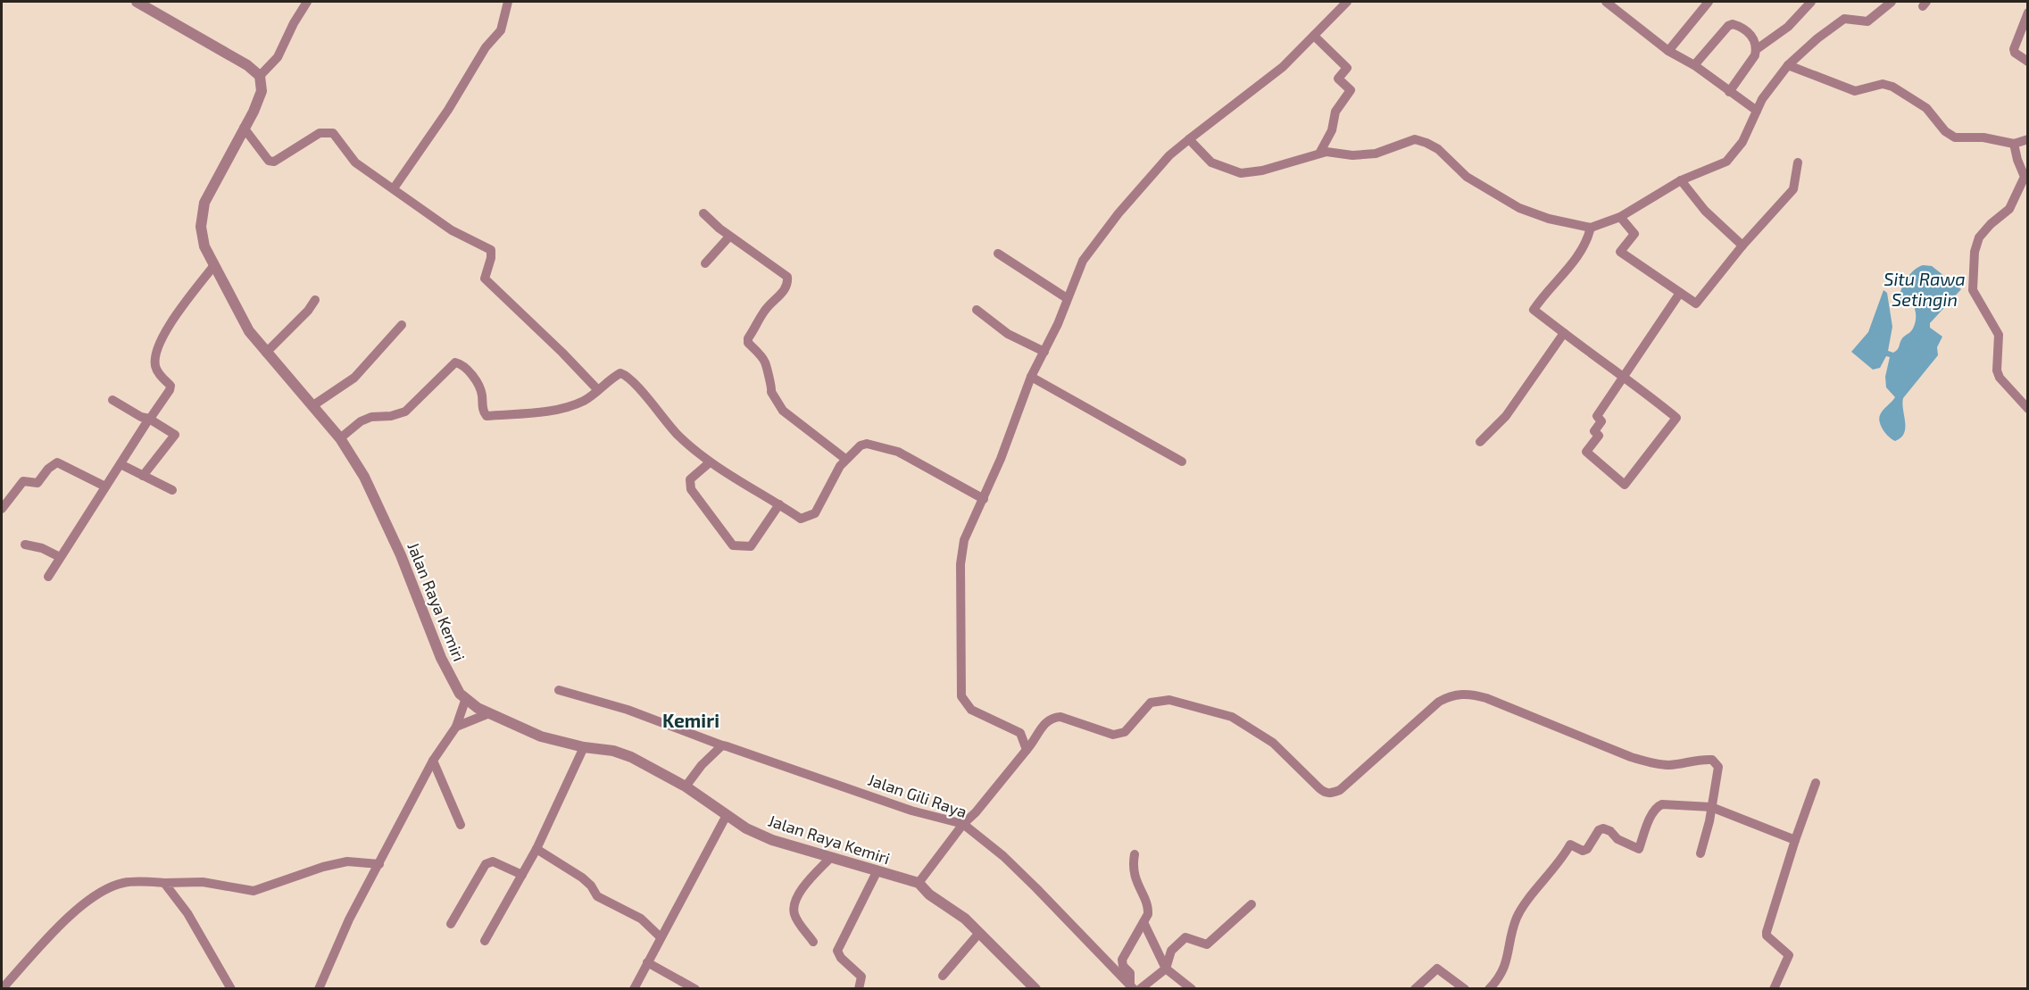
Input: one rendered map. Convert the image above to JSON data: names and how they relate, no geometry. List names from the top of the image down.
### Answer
{
  "streets": {
    "street": ["Jalan Raya Kemiri", "Jalan Gili Raya"]
  },
  "districts": ["Kemiri"],
  "water": ["Situ Rawa Setingin"]
}
